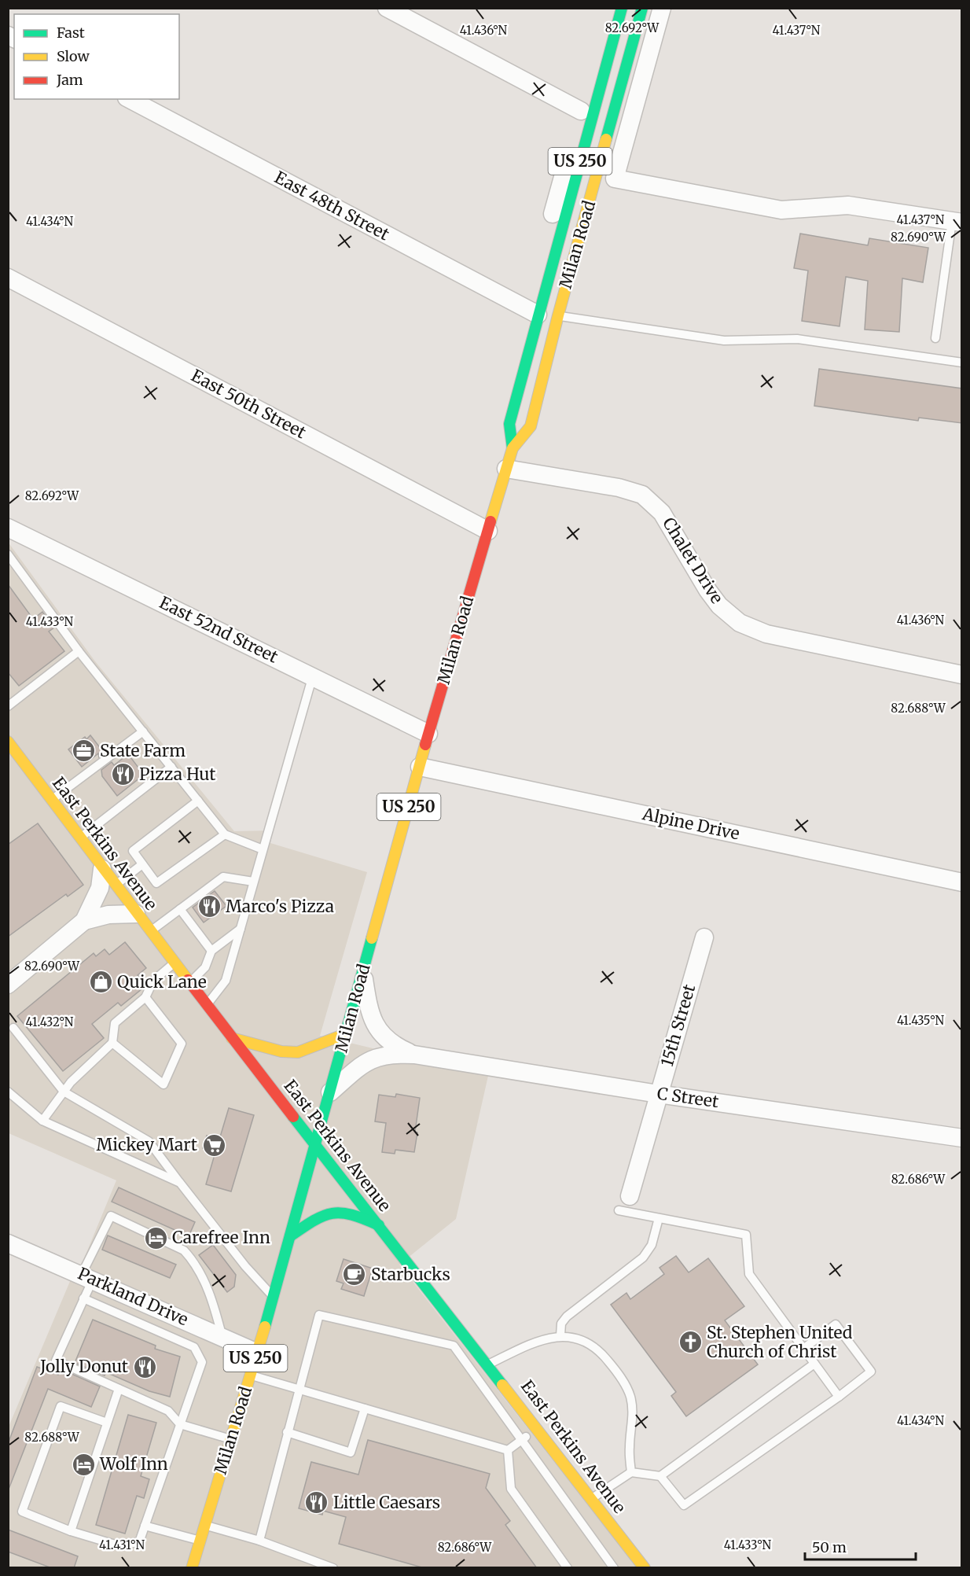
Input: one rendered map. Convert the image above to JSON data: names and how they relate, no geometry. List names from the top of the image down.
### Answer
{
  "streets": {
    "main road": ["US 250", "Milan Road", "East Perkins Avenue"],
    "street": [
      "East 48th Street",
      "East 50th Street",
      "Chalet Drive",
      "East 52nd Street",
      "Alpine Drive",
      "15th Street",
      "C Street",
      "Parkland Drive"
    ]
  },
  "crossings": [
    ["East 48th Street", "Milan Road"],
    ["Milan Road", "East 50th Street"],
    ["Milan Road", "Chalet Drive"],
    ["Milan Road", "East 52nd Street"],
    ["Milan Road", "Alpine Drive"],
    ["Milan Road", "East Perkins Avenue"],
    ["Milan Road", "C Street"],
    ["Milan Road", "Parkland Drive"],
    ["15th Street", "C Street"]
  ],
  "places": {
    "office": ["State Farm"],
    "restaurant": [
      "Pizza Hut",
      "Marco's Pizza",
      "Jolly Donut",
      "Little Caesars"
    ],
    "shop": ["Quick Lane"],
    "supermarket": ["Mickey Mart"],
    "hotel": ["Carefree Inn", "Wolf Inn"],
    "cafe": ["Starbucks"],
    "church": ["St. Stephen United Church of Christ"]
  },
  "legend": ["Fast", "Slow", "Jam"],
  "scale_bar": "50 m",
  "coordinates": [
    "82.692°W",
    "41.437°N",
    "41.436°N",
    "41.434°N",
    "82.690°W",
    "41.433°N",
    "82.688°W",
    "41.435°N",
    "41.432°N",
    "82.686°W",
    "41.431°N"
  ]
}
